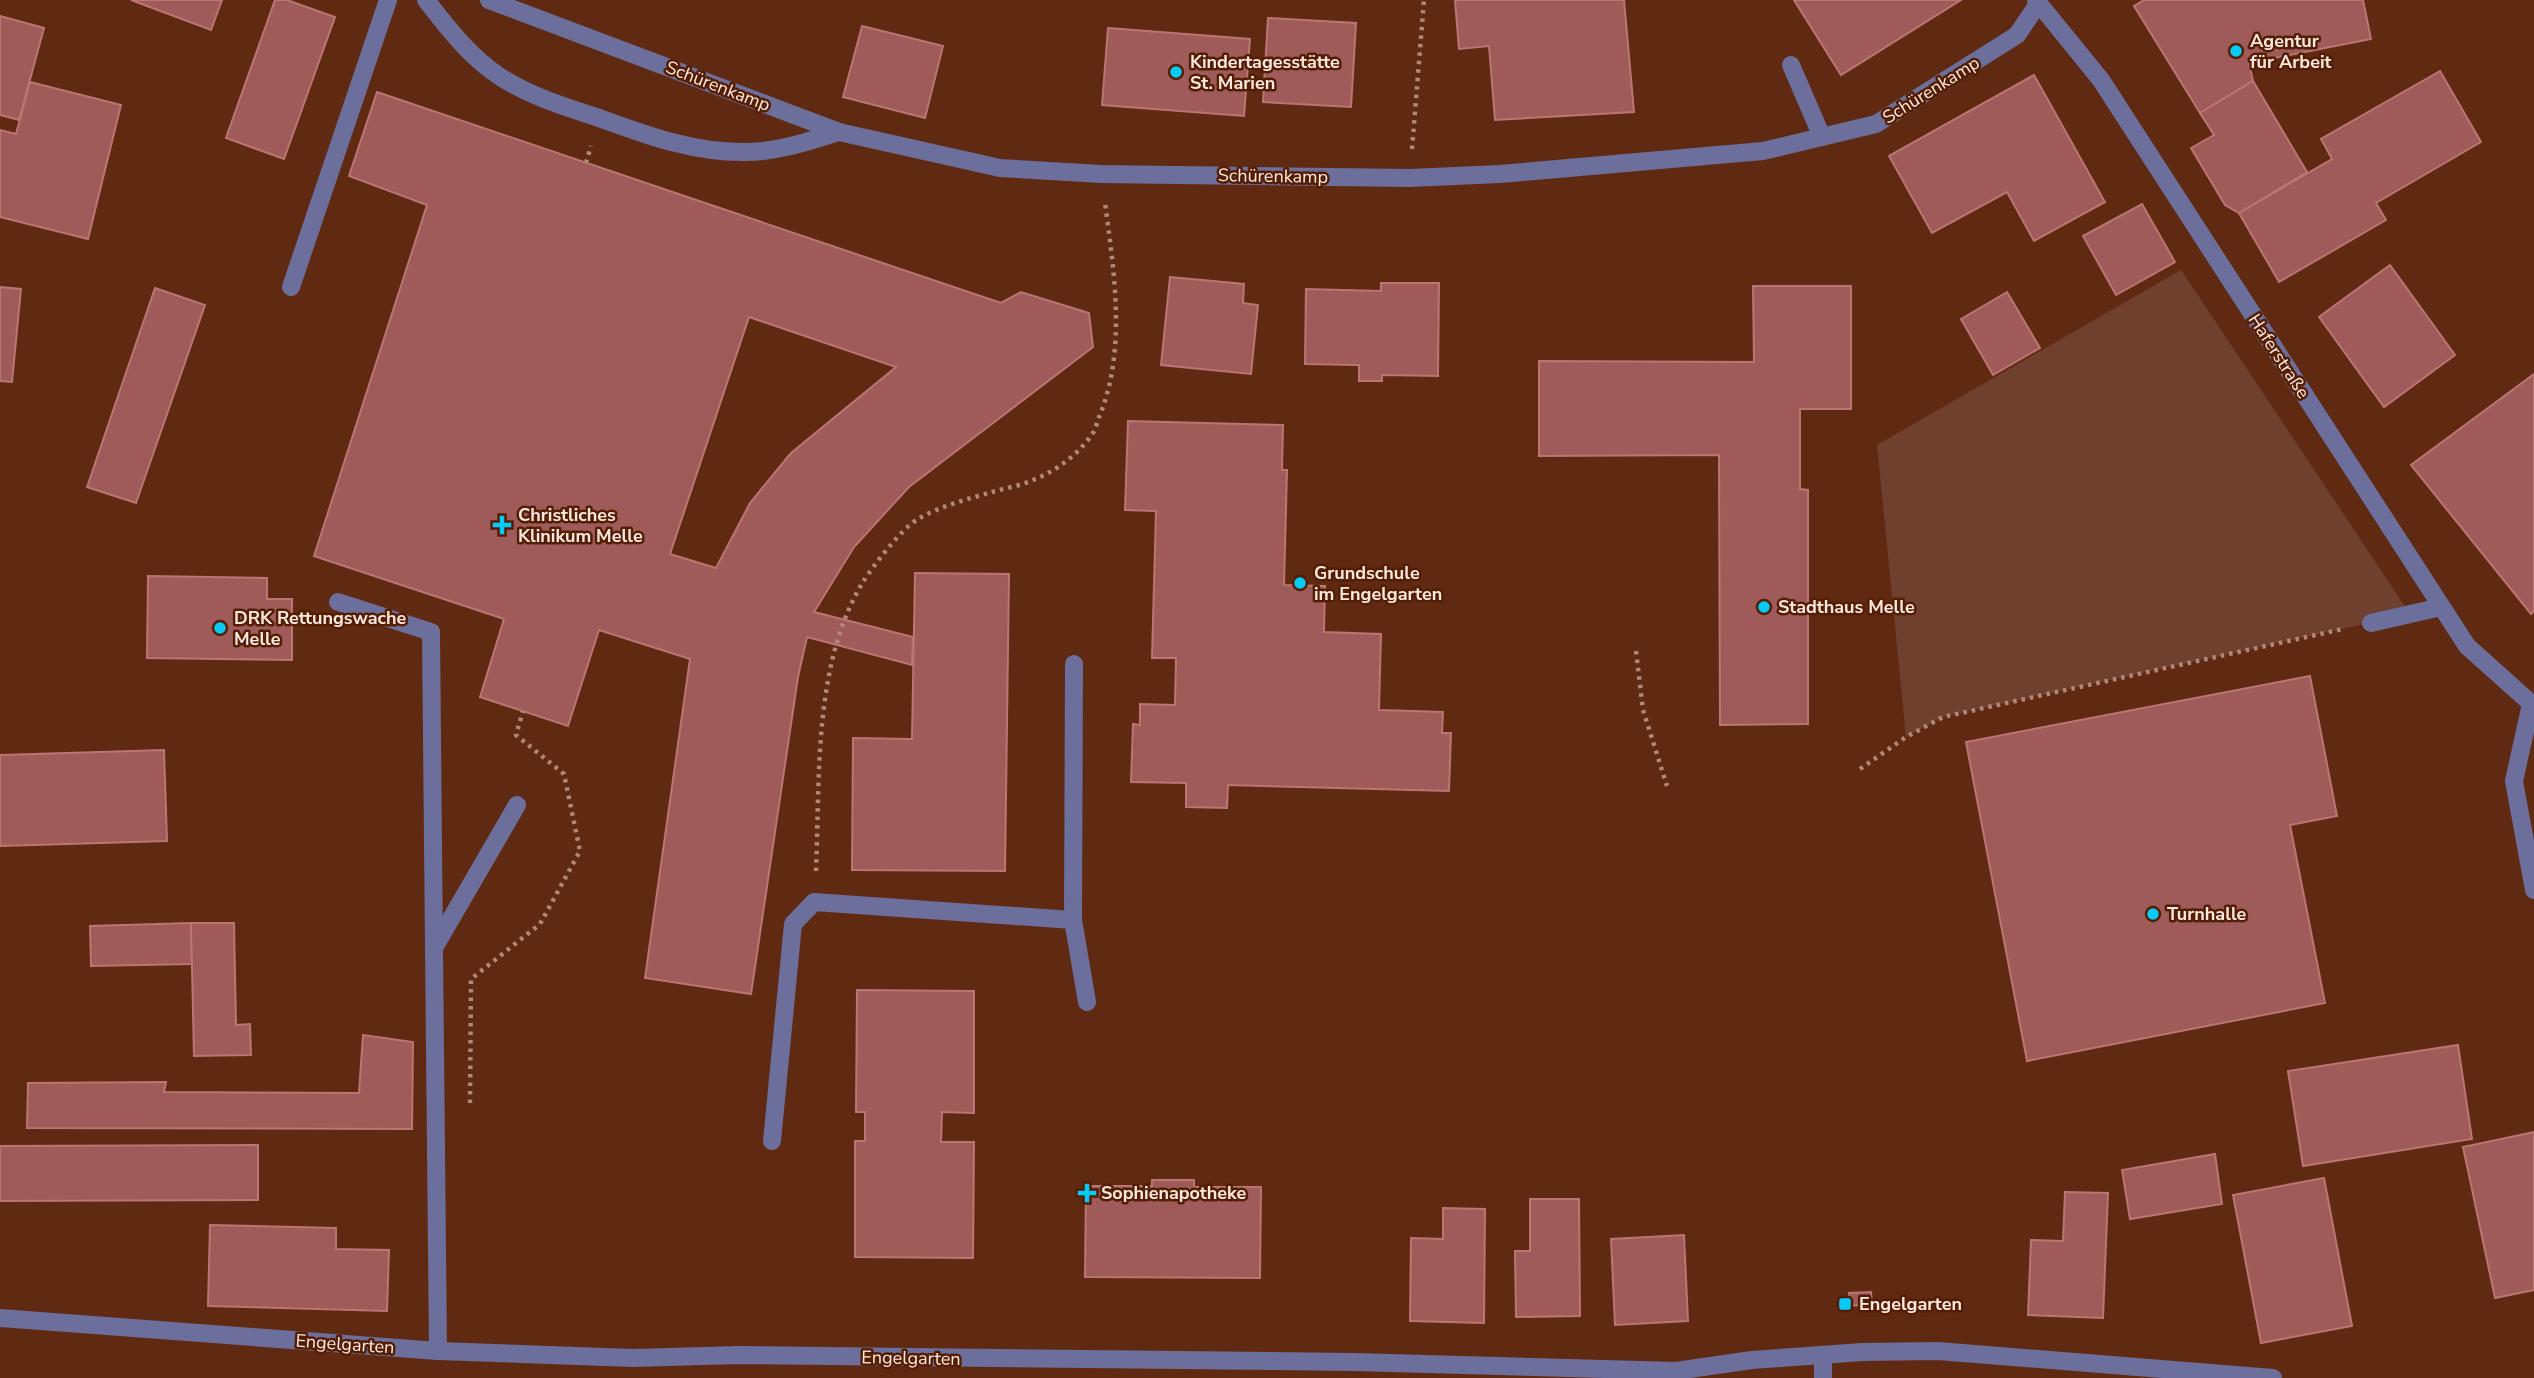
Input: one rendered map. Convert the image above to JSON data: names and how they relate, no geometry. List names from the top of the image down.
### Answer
{
  "streets": {
    "street": ["Schürenkamp", "Haferstraße", "Engelgarten"]
  },
  "crossings": [
    ["Schürenkamp", "Haferstraße"]
  ],
  "places": {
    "other": [
      "Agentur für Arbeit",
      "Kindertagesstätte St. Marien",
      "Grundschule im Engelgarten",
      "Stadthaus Melle",
      "DRK Rettungswache Melle",
      "Turnhalle"
    ],
    "health": ["Christliches Klinikum Melle", "Sophienapotheke"],
    "transit": ["Engelgarten"]
  }
}
